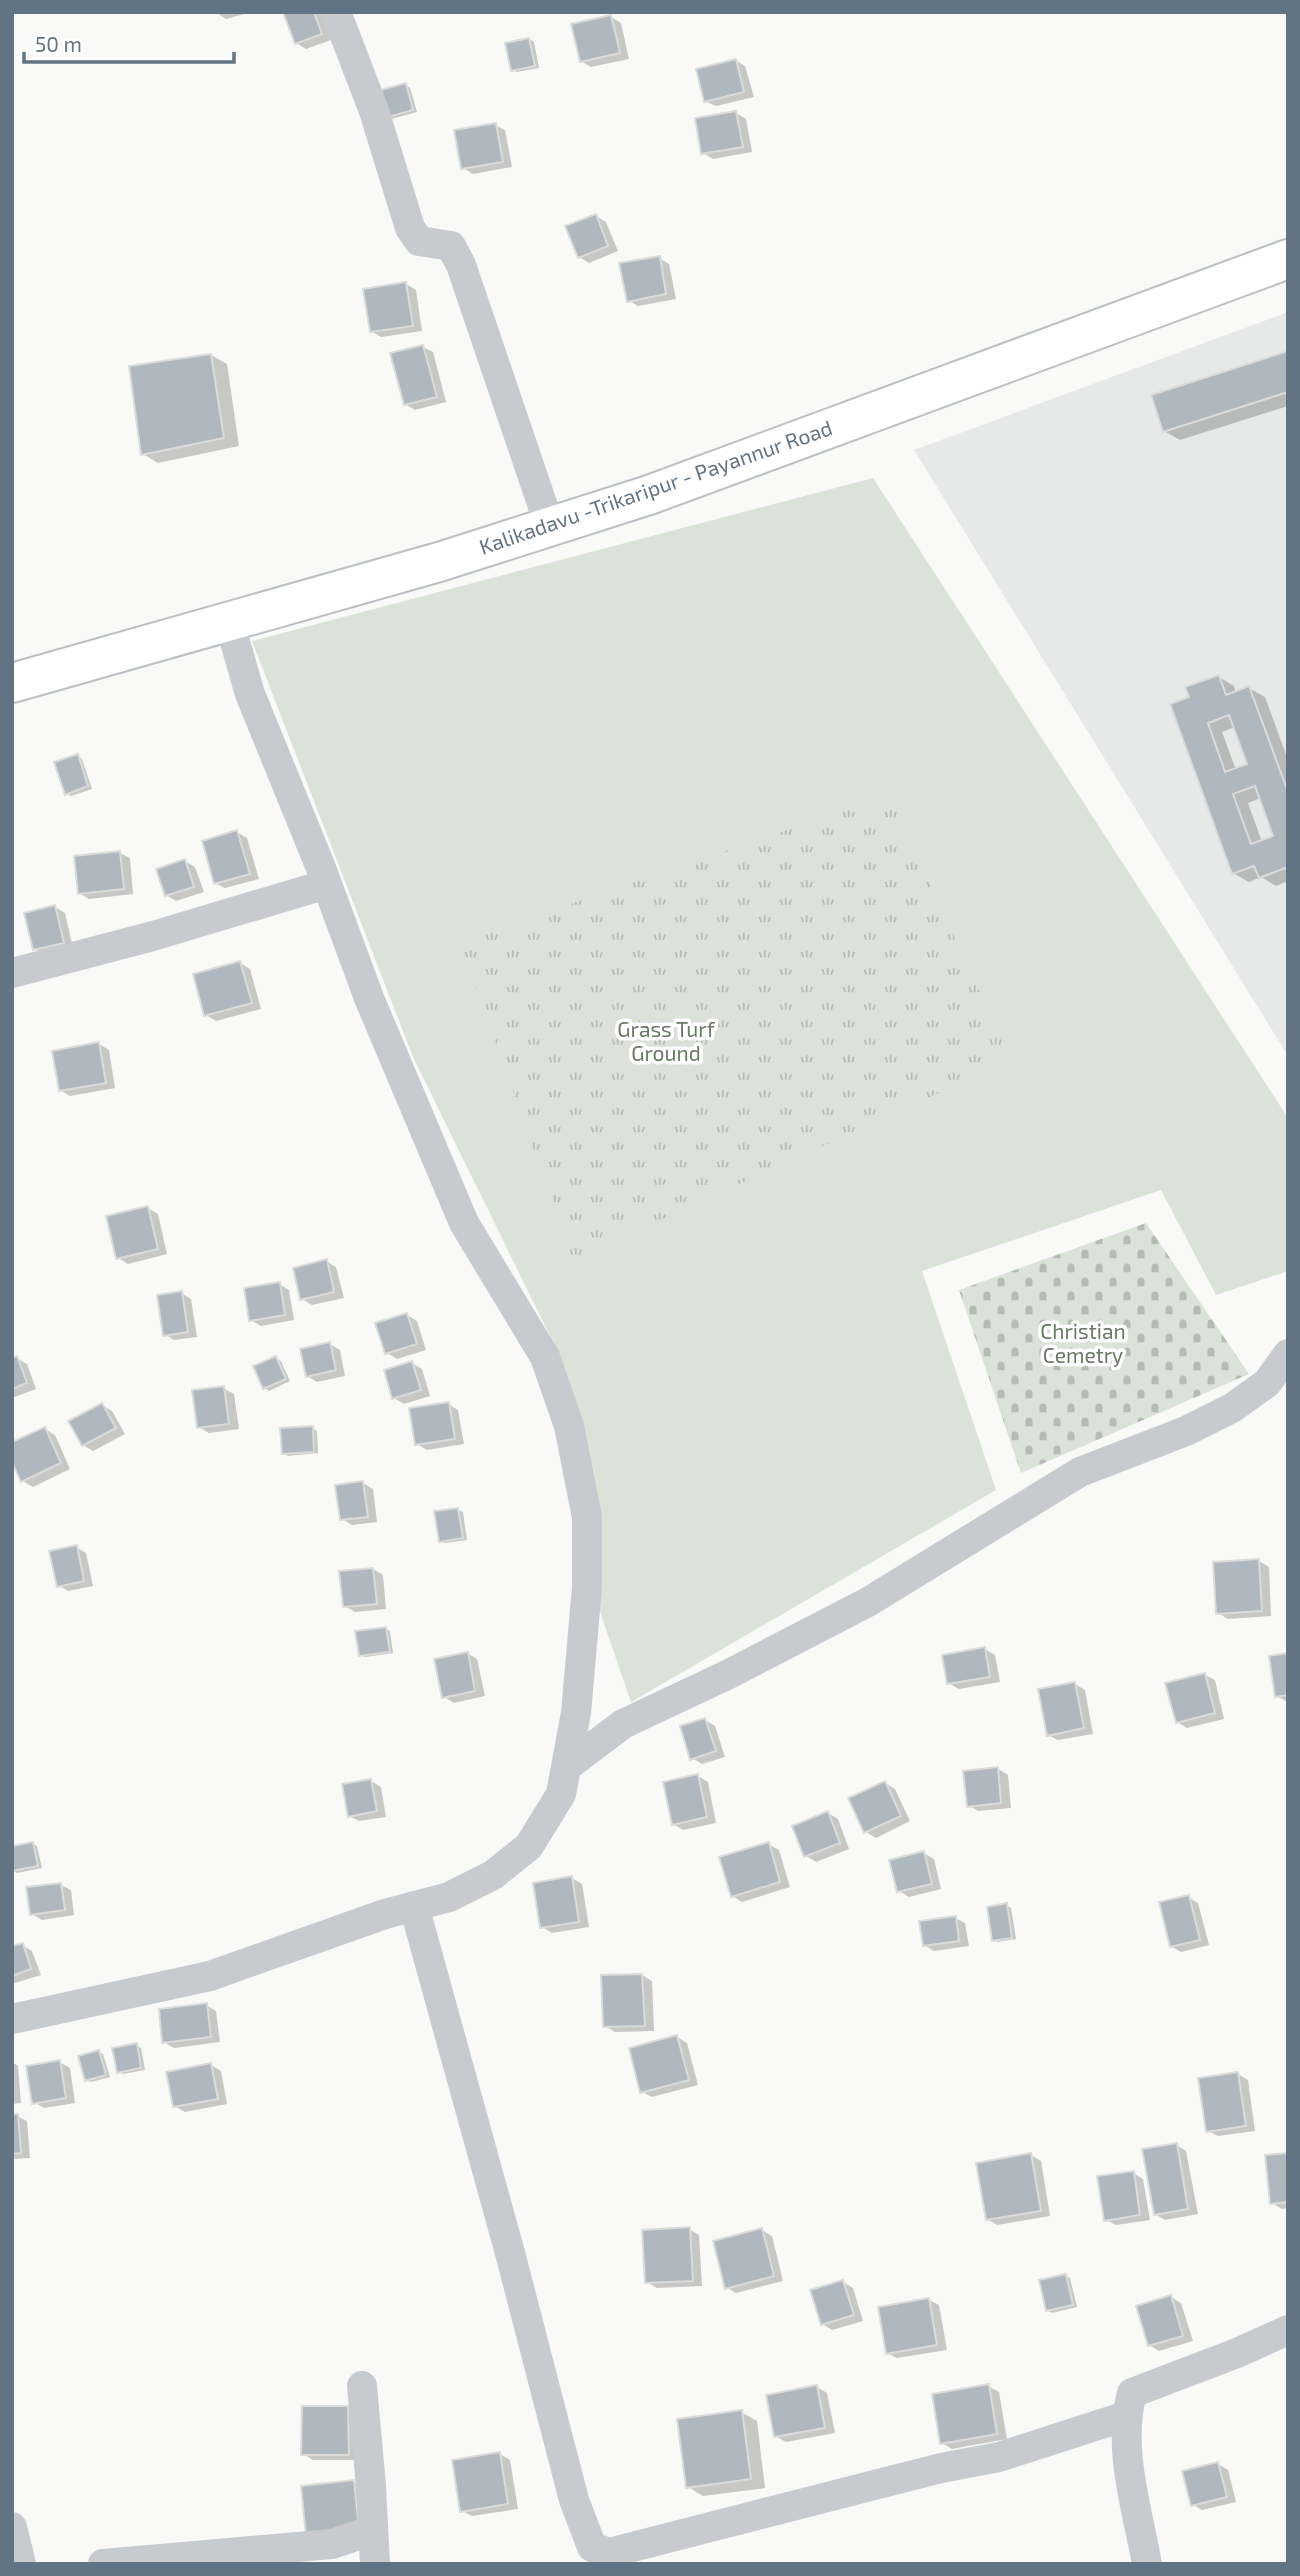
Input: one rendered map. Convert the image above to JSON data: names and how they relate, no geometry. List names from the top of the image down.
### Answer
{
  "streets": {
    "main road": ["Kalikadavu -Trikaripur - Payannur Road"]
  },
  "parks": ["Grass Turf Ground", "Christian Cemetry"],
  "scale_bar": "50 m"
}
